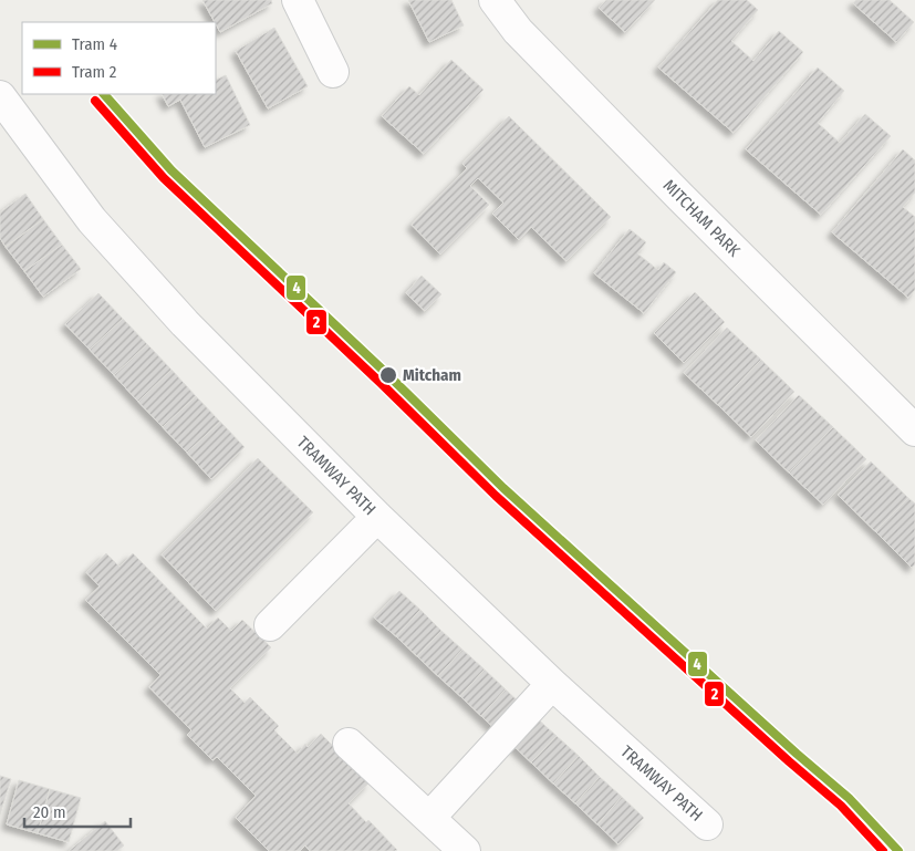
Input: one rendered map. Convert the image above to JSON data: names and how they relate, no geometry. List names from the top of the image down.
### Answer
{
  "streets": {
    "street": ["MITCHAM PARK", "TRAMWAY PATH"]
  },
  "places": ["Mitcham"],
  "lines": ["tram line 4", "tram line 2"],
  "legend": ["Tram 4", "Tram 2"],
  "scale_bar": "20 m"
}
